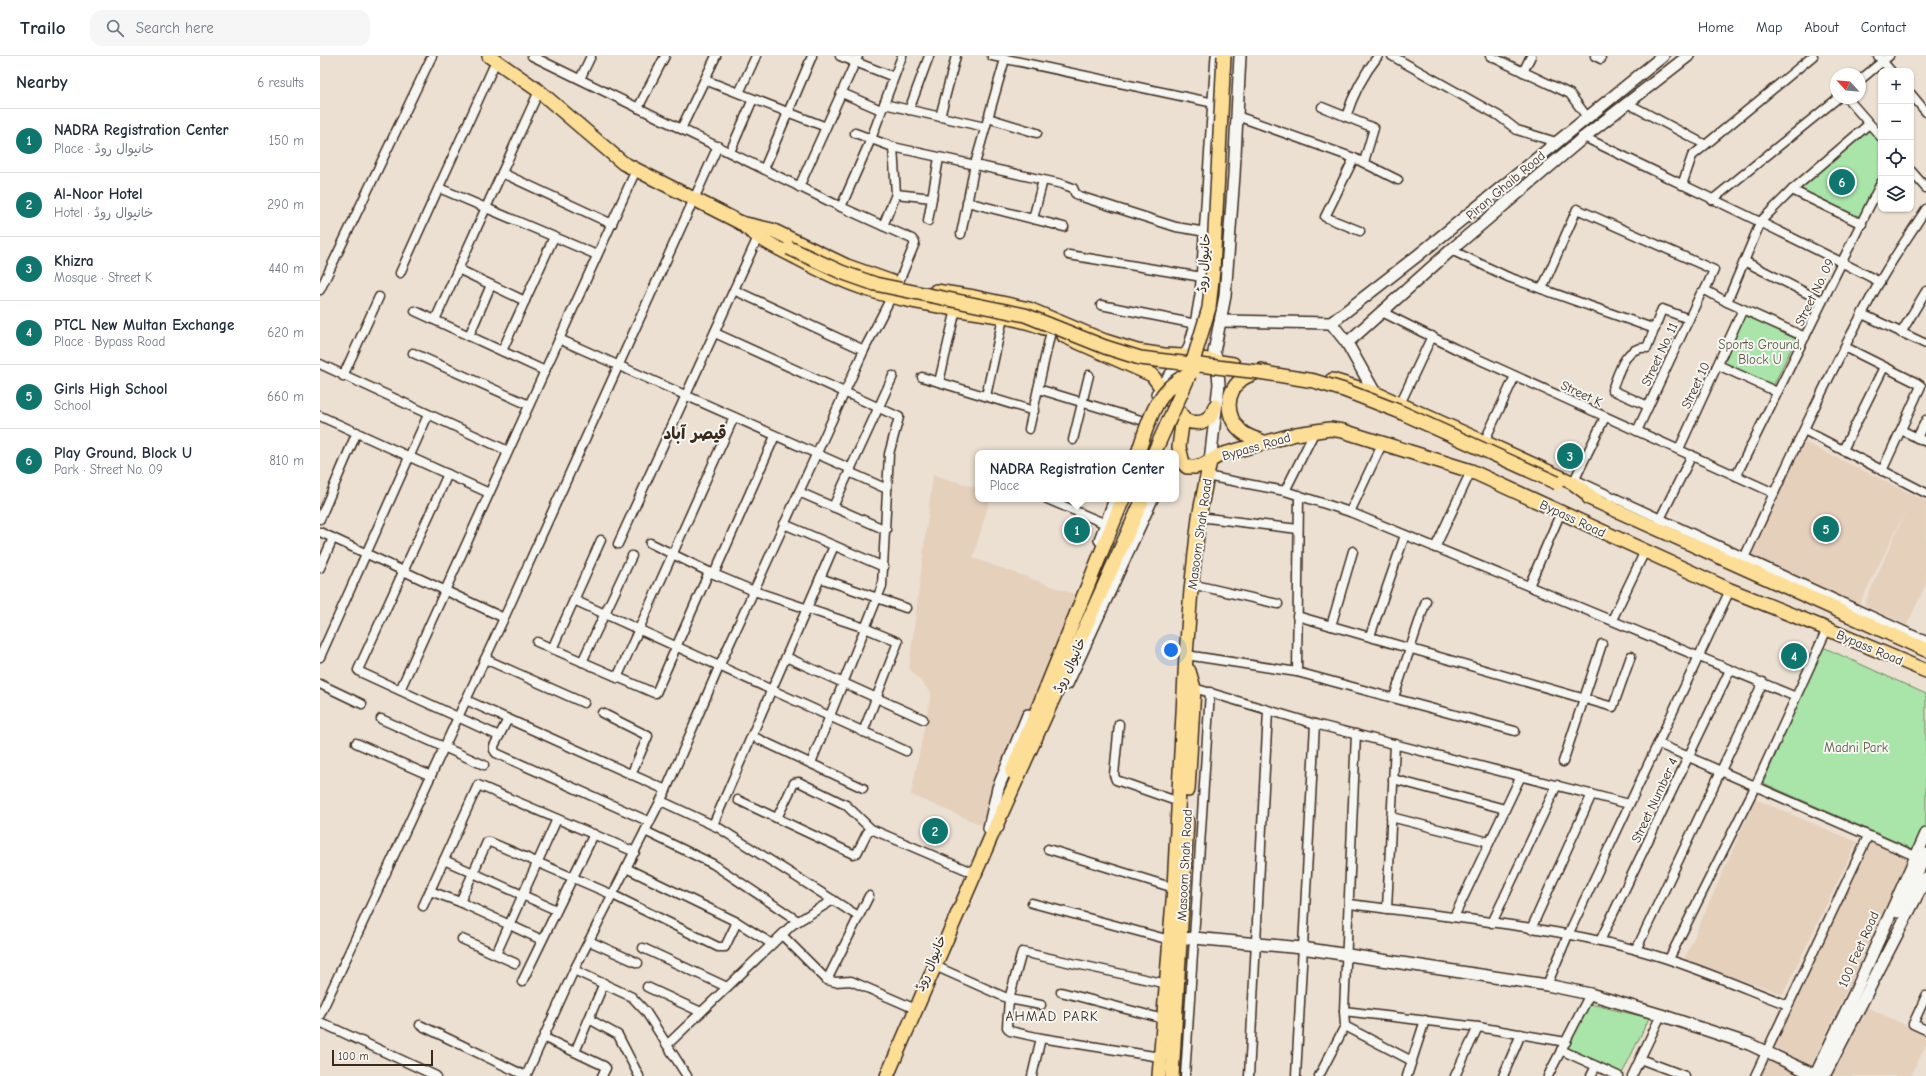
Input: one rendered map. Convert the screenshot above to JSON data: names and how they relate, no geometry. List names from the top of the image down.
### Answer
{
  "streets": {
    "main road": [
      "Piran Ghaib Road",
      "خانیوال روڈ",
      "Bypass Road",
      "Masoom Shah Road",
      "100 Feet Road"
    ],
    "street": [
      "Street No. 09",
      "Street No. 11",
      "Street 10",
      "Street K",
      "Street Number 4"
    ]
  },
  "crossings": [
    ["Piran Ghaib Road", "Street K"],
    ["Street No. 09", "Street K"],
    ["Street No. 11", "Street K"],
    ["Street 10", "Street K"],
    ["Bypass Road", "Masoom Shah Road"]
  ],
  "districts": ["قیصر آباد", "AHMAD PARK"],
  "parks": ["Sports Ground, Block U", "Madni Park"],
  "scale_bar": "100 m",
  "north": "top left",
  "page": {
    "header": "Trailo",
    "search": "Search here",
    "nav": [
      "Home",
      "Map",
      "About",
      "Contact"
    ],
    "heading": ["Nearby", "6 results"],
    "map_buttons": ["+", "−"],
    "list": [
      {
        "mark": "1",
        "name": "NADRA Registration Center",
        "note": "Place · خانیوال روڈ",
        "value": "150 m"
      },
      {
        "mark": "2",
        "name": "Al-Noor Hotel",
        "note": "Hotel · خانیوال روڈ",
        "value": "290 m"
      },
      {
        "mark": "3",
        "name": "Khizra",
        "note": "Mosque · Street K",
        "value": "440 m"
      },
      {
        "mark": "4",
        "name": "PTCL New Multan Exchange",
        "note": "Place · Bypass Road",
        "value": "620 m"
      },
      {
        "mark": "5",
        "name": "Girls High School",
        "note": "School",
        "value": "660 m"
      },
      {
        "mark": "6",
        "name": "Play Ground, Block U",
        "note": "Park · Street No. 09",
        "value": "810 m"
      }
    ],
    "pins": [
      "6",
      "3",
      "5",
      "1",
      "4",
      "2"
    ],
    "popup": ["NADRA Registration Center", "Place"],
    "scale": "100 m"
  }
}
